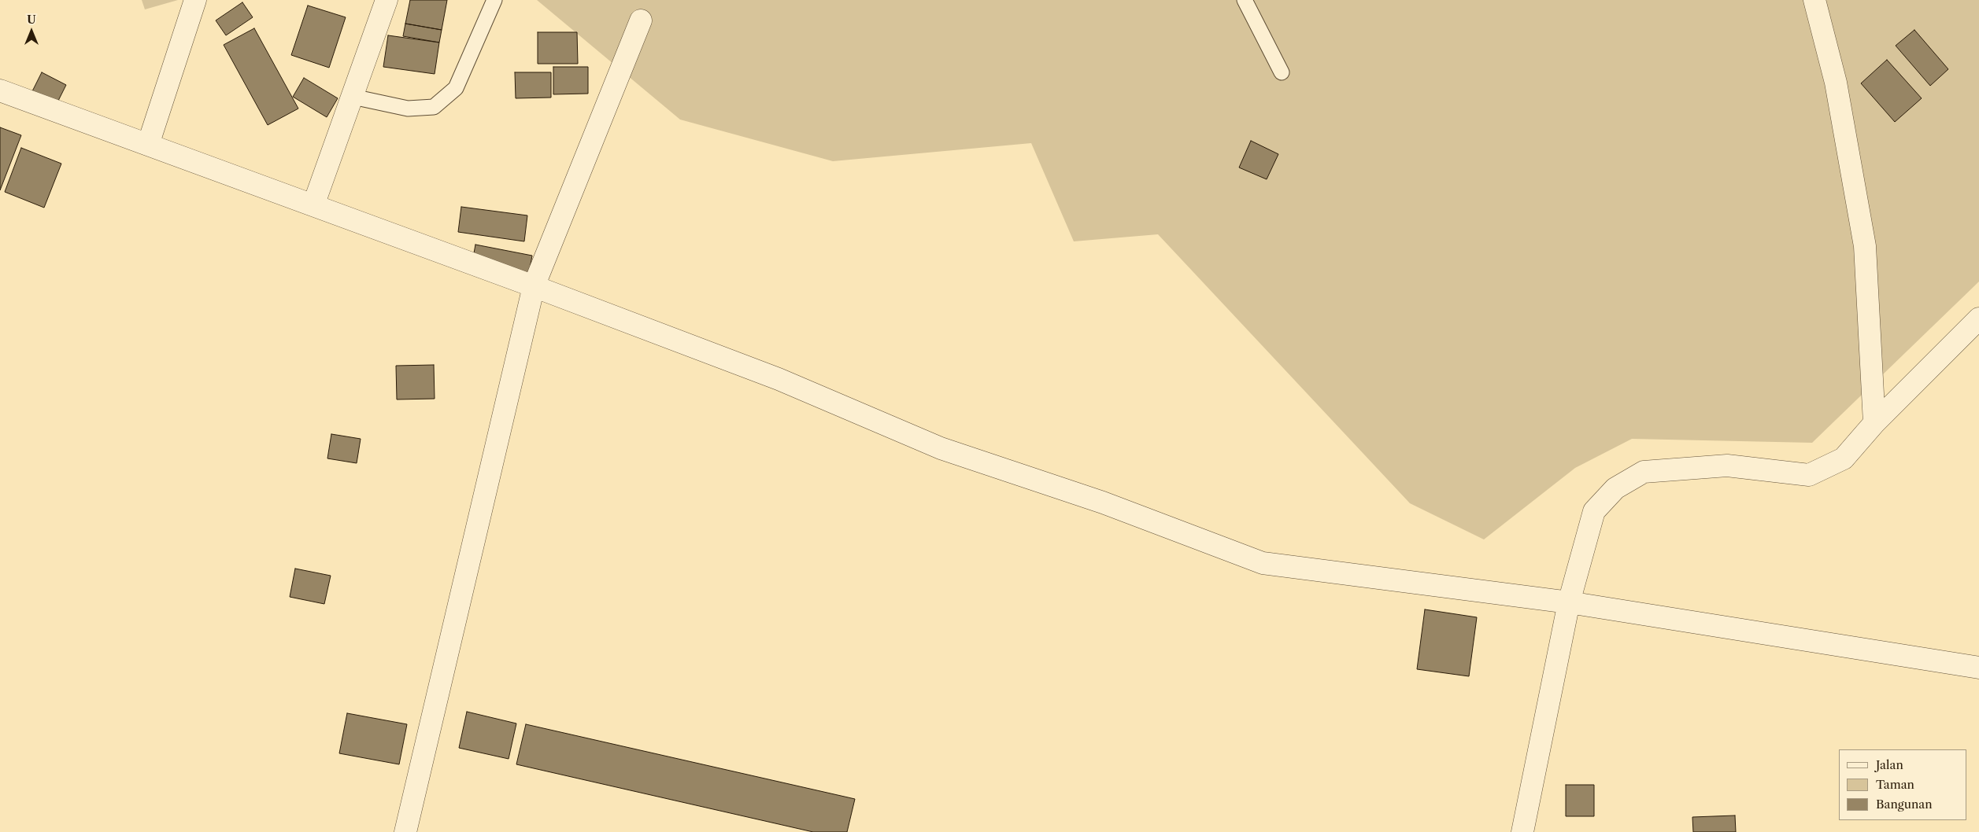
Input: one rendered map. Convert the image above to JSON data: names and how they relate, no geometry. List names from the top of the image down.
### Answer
{
  "legend": ["Jalan", "Taman", "Bangunan"],
  "north": "top"
}
